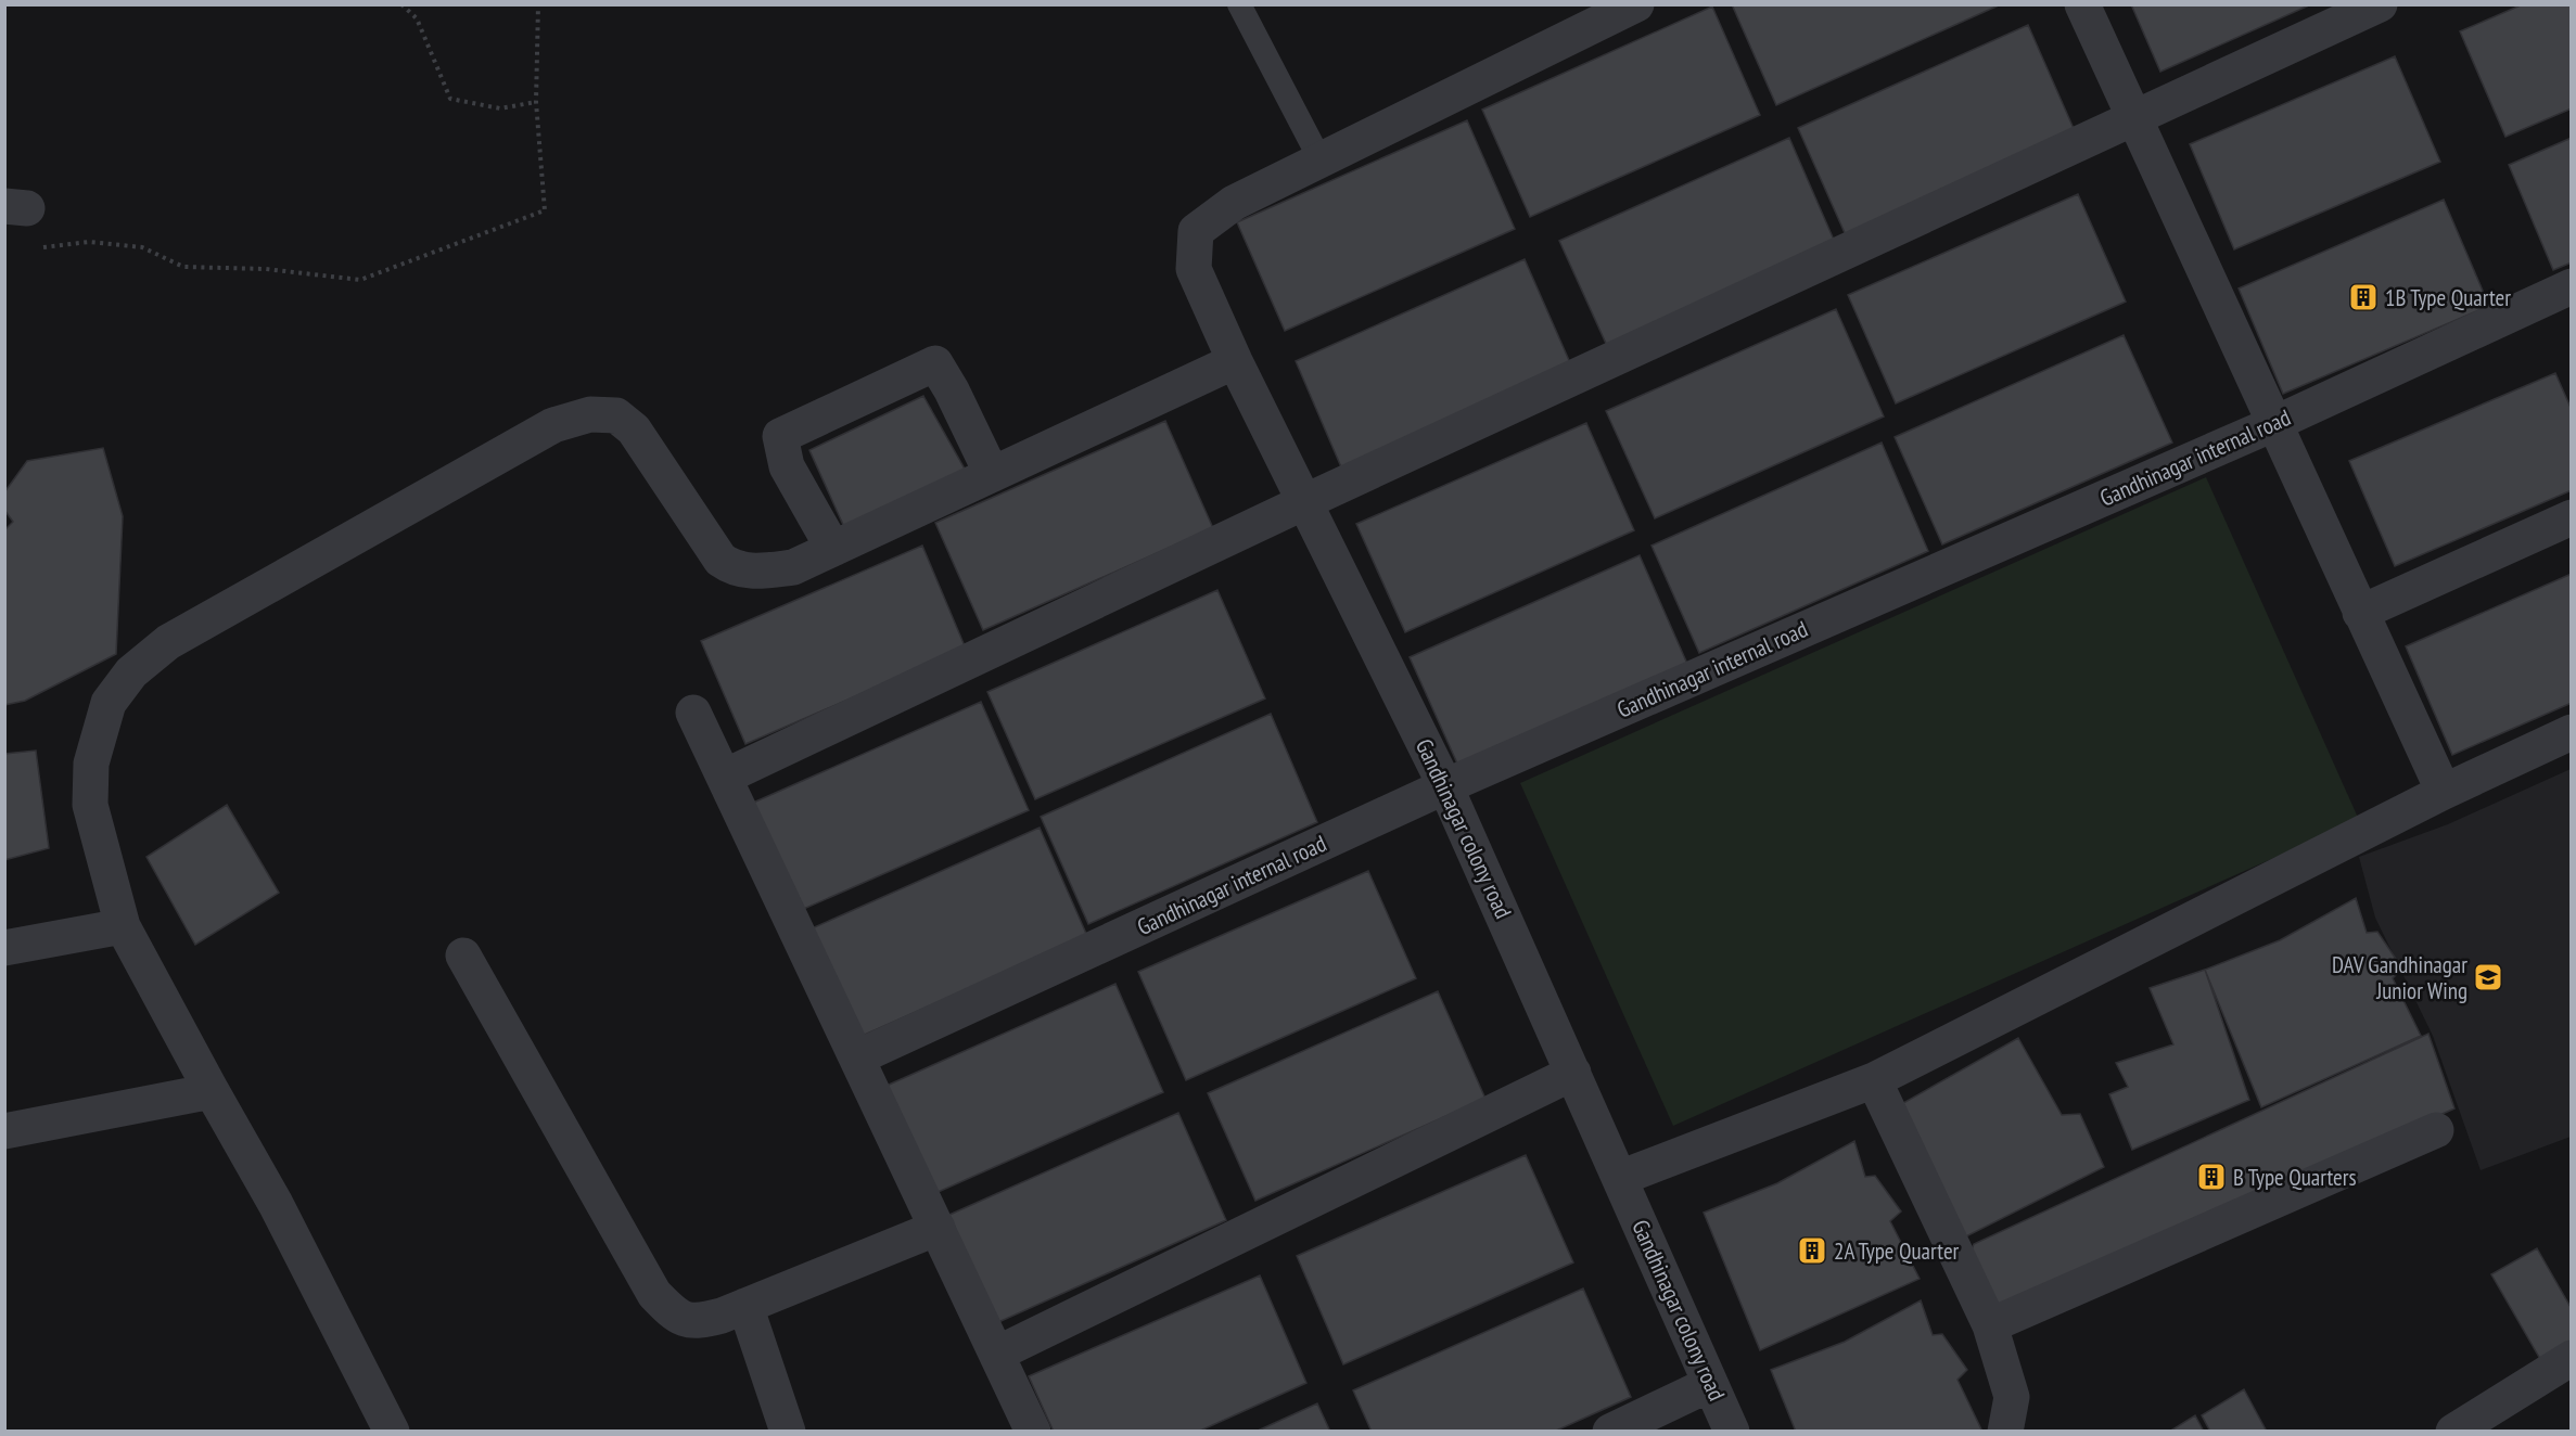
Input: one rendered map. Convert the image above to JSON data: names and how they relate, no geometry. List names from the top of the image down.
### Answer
{
  "streets": {
    "street": ["Gandhinagar internal road", "Gandhinagar colony road"]
  },
  "crossings": [
    ["Gandhinagar internal road", "Gandhinagar colony road"]
  ],
  "places": {
    "building": ["1B Type Quarter", "B Type Quarters", "2A Type Quarter"],
    "school or university": ["DAV Gandhinagar Junior Wing"]
  }
}
